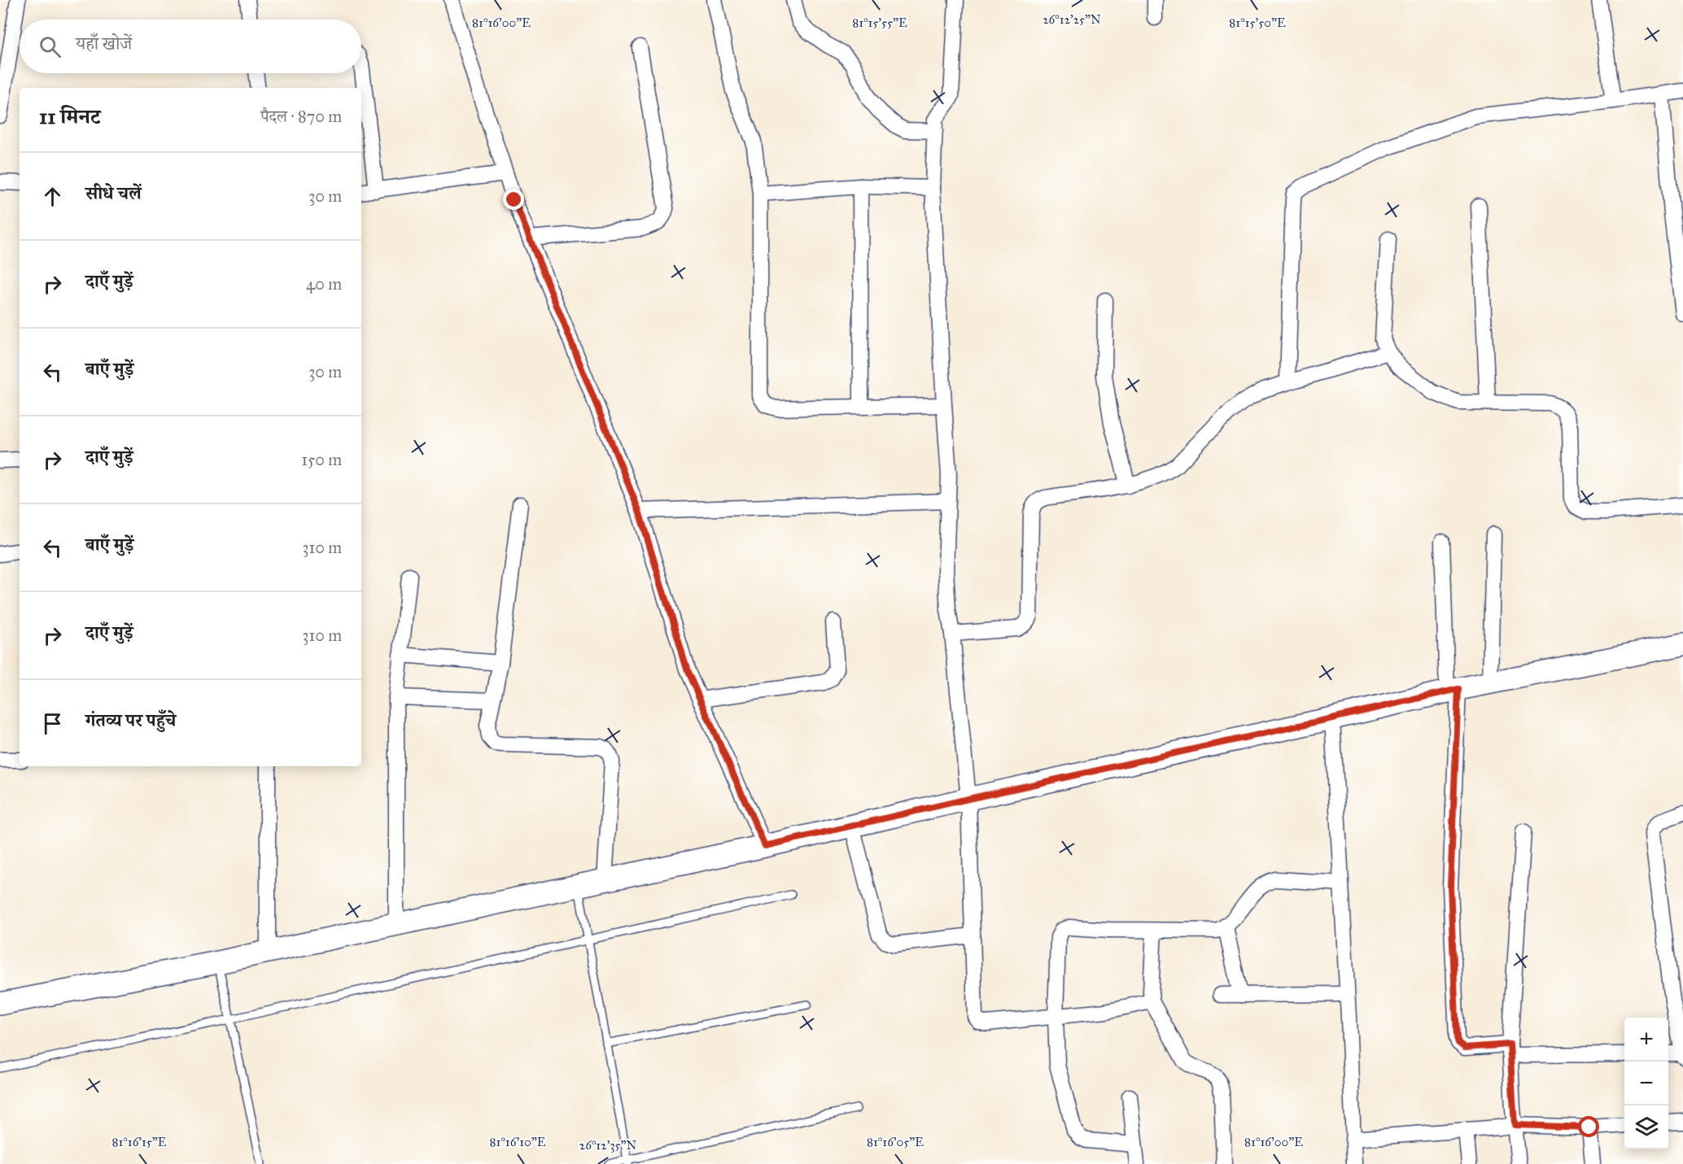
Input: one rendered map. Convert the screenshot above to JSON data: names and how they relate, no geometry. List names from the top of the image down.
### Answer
{
  "page": {
    "search": "यहाँ खोजें",
    "heading": ["11 मिनट", "पैदल · 870 m"],
    "list": [
      ["सीधे चलें", "30 m"],
      ["दाएँ मुड़ें", "40 m"],
      ["बाएँ मुड़ें", "30 m"],
      ["दाएँ मुड़ें", "150 m"],
      ["बाएँ मुड़ें", "310 m"],
      ["दाएँ मुड़ें", "310 m"],
      "गंतव्य पर पहुँचे"
    ],
    "map_buttons": ["+", "−"]
  },
  "coordinates": [
    "26°12'25\"N",
    "81°16'00\"E",
    "81°15'55\"E",
    "81°15'50\"E",
    "81°16'15\"E",
    "81°16'10\"E",
    "81°16'05\"E",
    "26°12'35\"N"
  ]
}
